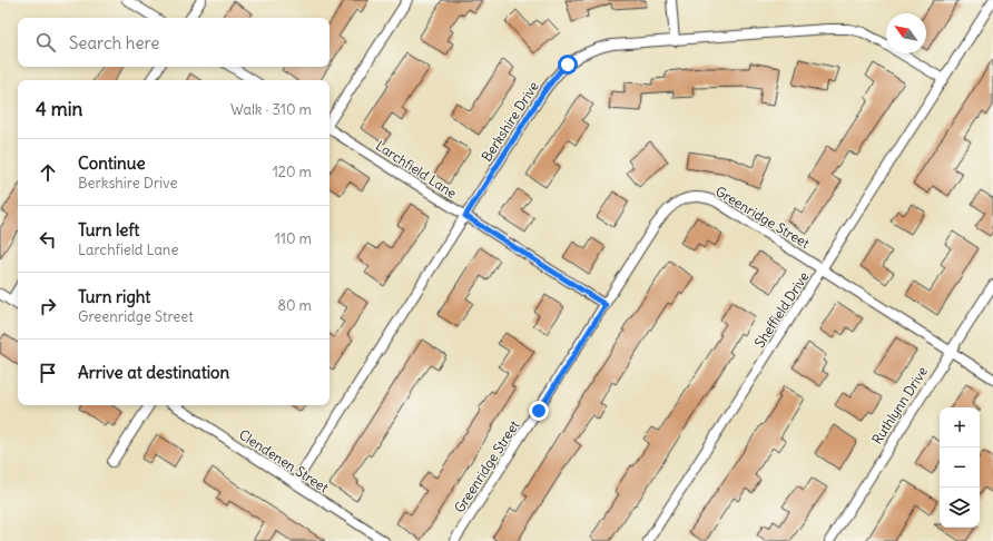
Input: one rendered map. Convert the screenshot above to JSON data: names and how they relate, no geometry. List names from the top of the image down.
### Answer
{
  "streets": {
    "street": [
      "Berkshire Drive",
      "Larchfield Lane",
      "Greenridge Street",
      "Sheffield Drive",
      "Ruthlynn Drive",
      "Clendenen Street"
    ]
  },
  "crossings": [
    ["Berkshire Drive", "Larchfield Lane"],
    ["Berkshire Drive", "Sheffield Drive"],
    ["Berkshire Drive", "Clendenen Street"],
    ["Larchfield Lane", "Greenridge Street"],
    ["Greenridge Street", "Sheffield Drive"],
    ["Greenridge Street", "Ruthlynn Drive"]
  ],
  "north": "top left",
  "page": {
    "search": "Search here",
    "heading": ["4 min", "Walk · 310 m"],
    "list": [
      ["Continue", "Berkshire Drive", "120 m"],
      ["Turn left", "Larchfield Lane", "110 m"],
      ["Turn right", "Greenridge Street", "80 m"],
      "Arrive at destination"
    ],
    "map_buttons": ["+", "−"]
  }
}
